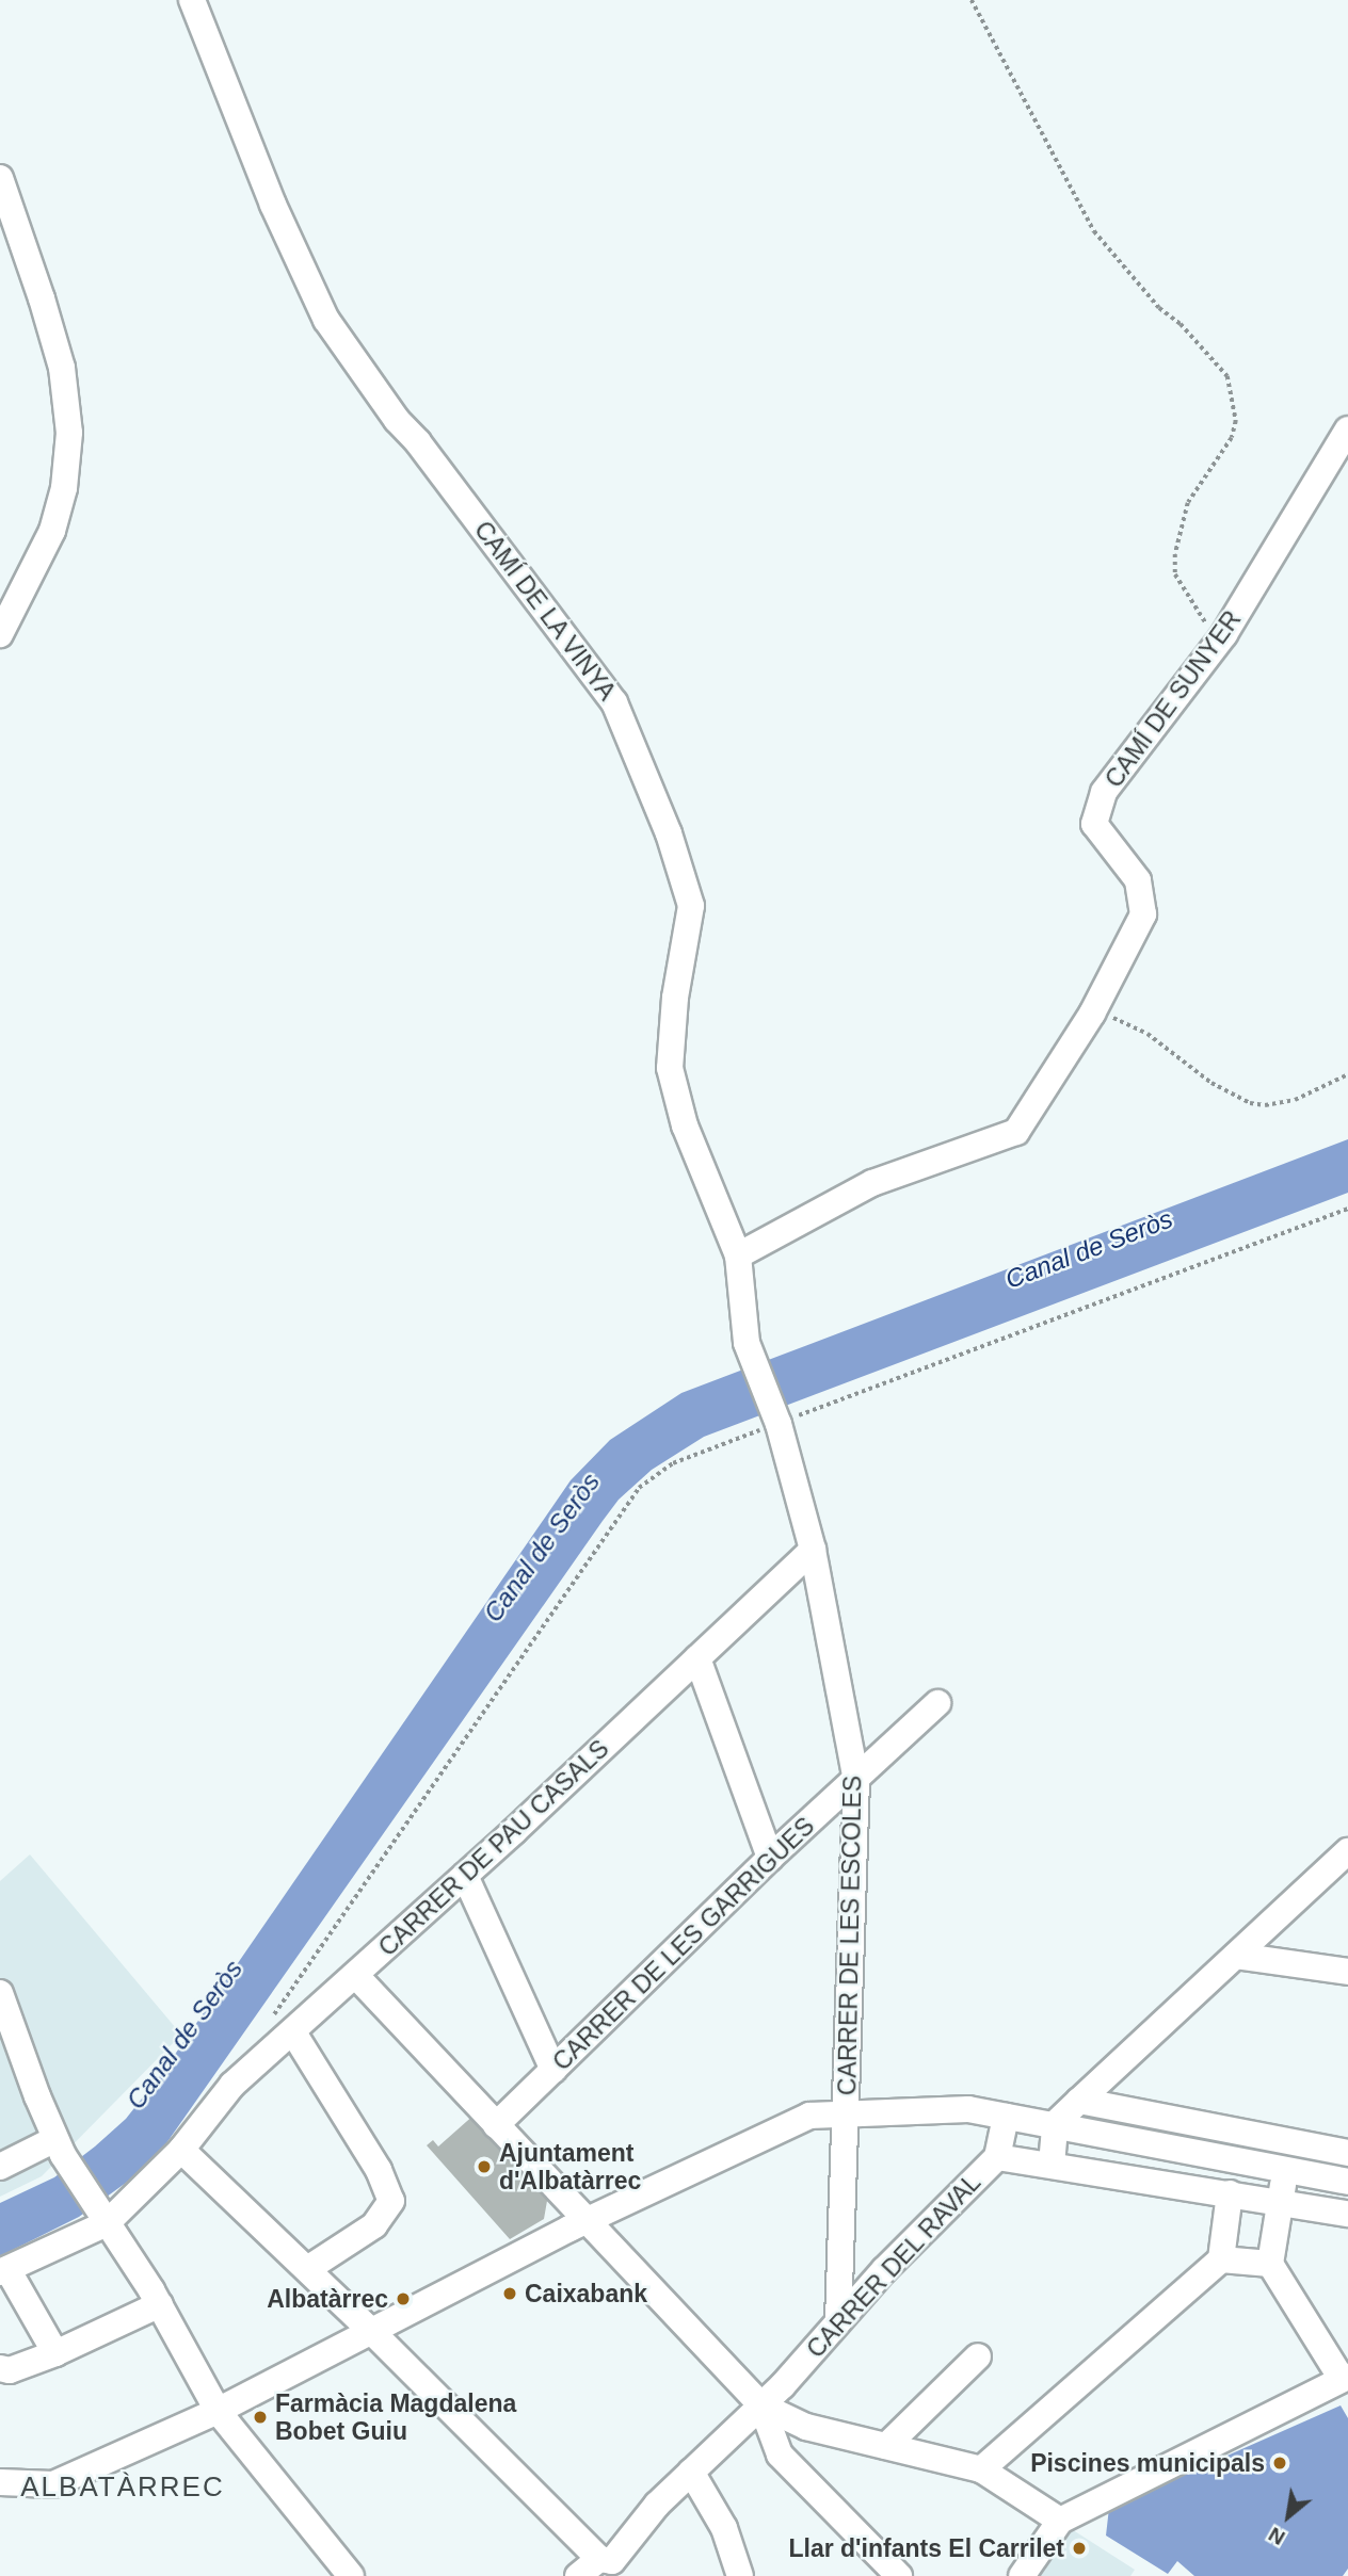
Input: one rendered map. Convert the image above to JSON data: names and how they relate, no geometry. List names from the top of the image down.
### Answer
{
  "streets": {
    "street": [
      "CAMÍ DE LA VINYA",
      "CAMÍ DE SUNYER",
      "CARRER DE PAU CASALS",
      "CARRER DE LES ESCOLES",
      "CARRER DE LES GARRIGUES",
      "CARRER DEL RAVAL"
    ]
  },
  "crossings": [
    ["CAMÍ DE LA VINYA", "CAMÍ DE SUNYER"],
    ["CAMÍ DE LA VINYA", "CARRER DE LES ESCOLES"],
    ["CARRER DE PAU CASALS", "CARRER DE LES ESCOLES"],
    ["CARRER DE LES ESCOLES", "CARRER DE LES GARRIGUES"],
    ["CARRER DE LES ESCOLES", "CARRER DEL RAVAL"]
  ],
  "districts": ["ALBATÀRREC"],
  "water": ["Canal de Seròs"],
  "places": [
    "Ajuntament d'Albatàrrec",
    "Caixabank",
    "Albatàrrec",
    "Farmàcia Magdalena Bobet Guiu",
    "Piscines municipals",
    "Llar d'infants El Carrilet"
  ],
  "north": "bottom left"
}
